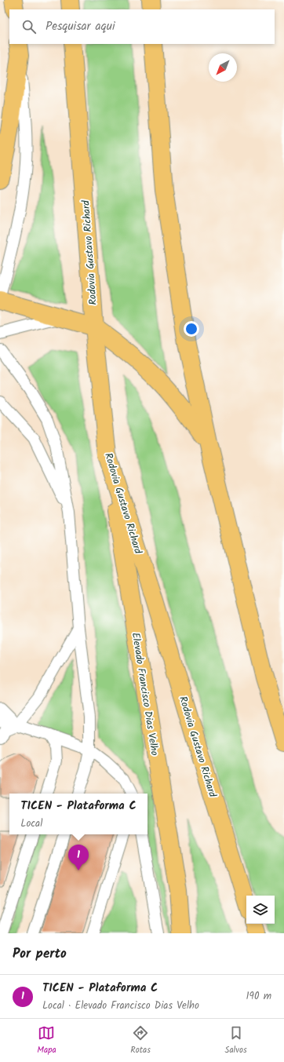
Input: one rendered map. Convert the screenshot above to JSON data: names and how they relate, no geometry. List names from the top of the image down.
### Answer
{
  "streets": {
    "main road": ["Rodovia Gustavo Richard", "Elevado Francisco Dias Velho"]
  },
  "crossings": [
    ["Rodovia Gustavo Richard", "Elevado Francisco Dias Velho"]
  ],
  "north": "bottom left",
  "page": {
    "search": "Pesquisar aqui",
    "popup": ["TICEN - Plataforma C", "Local"],
    "pins": "1",
    "heading": "Por perto",
    "list": [
      {
        "mark": "1",
        "name": "TICEN - Plataforma C",
        "note": "Local · Elevado Francisco Dias Velho",
        "value": "190 m"
      }
    ],
    "nav": ["Mapa", "Rotas", "Salvos"]
  }
}
